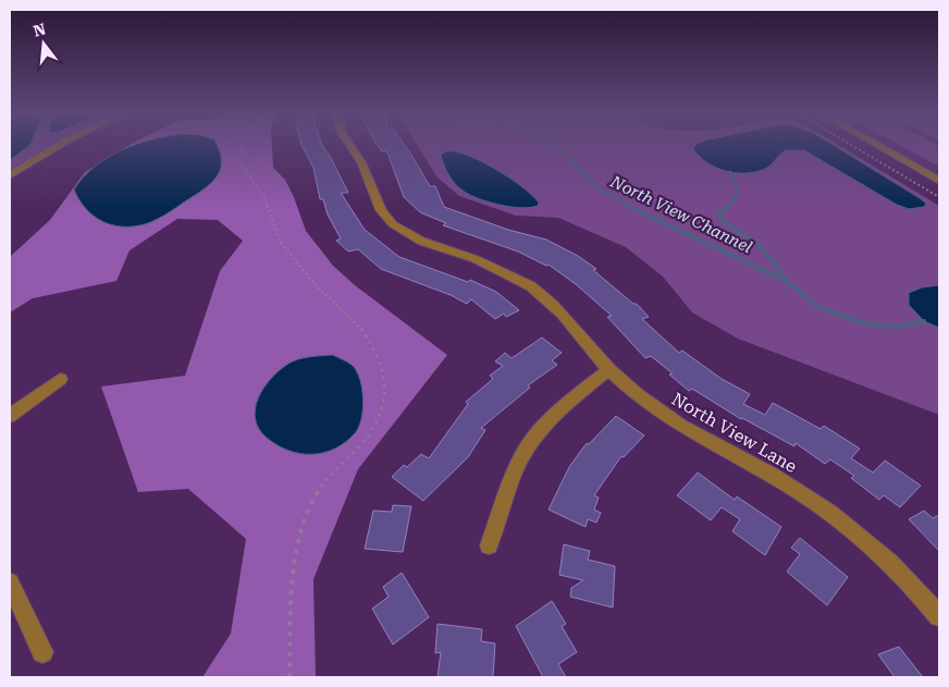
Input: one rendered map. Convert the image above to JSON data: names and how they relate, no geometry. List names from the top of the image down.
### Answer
{
  "streets": {
    "street": ["North View Lane"]
  },
  "water": ["North View Channel"],
  "north": "top"
}
